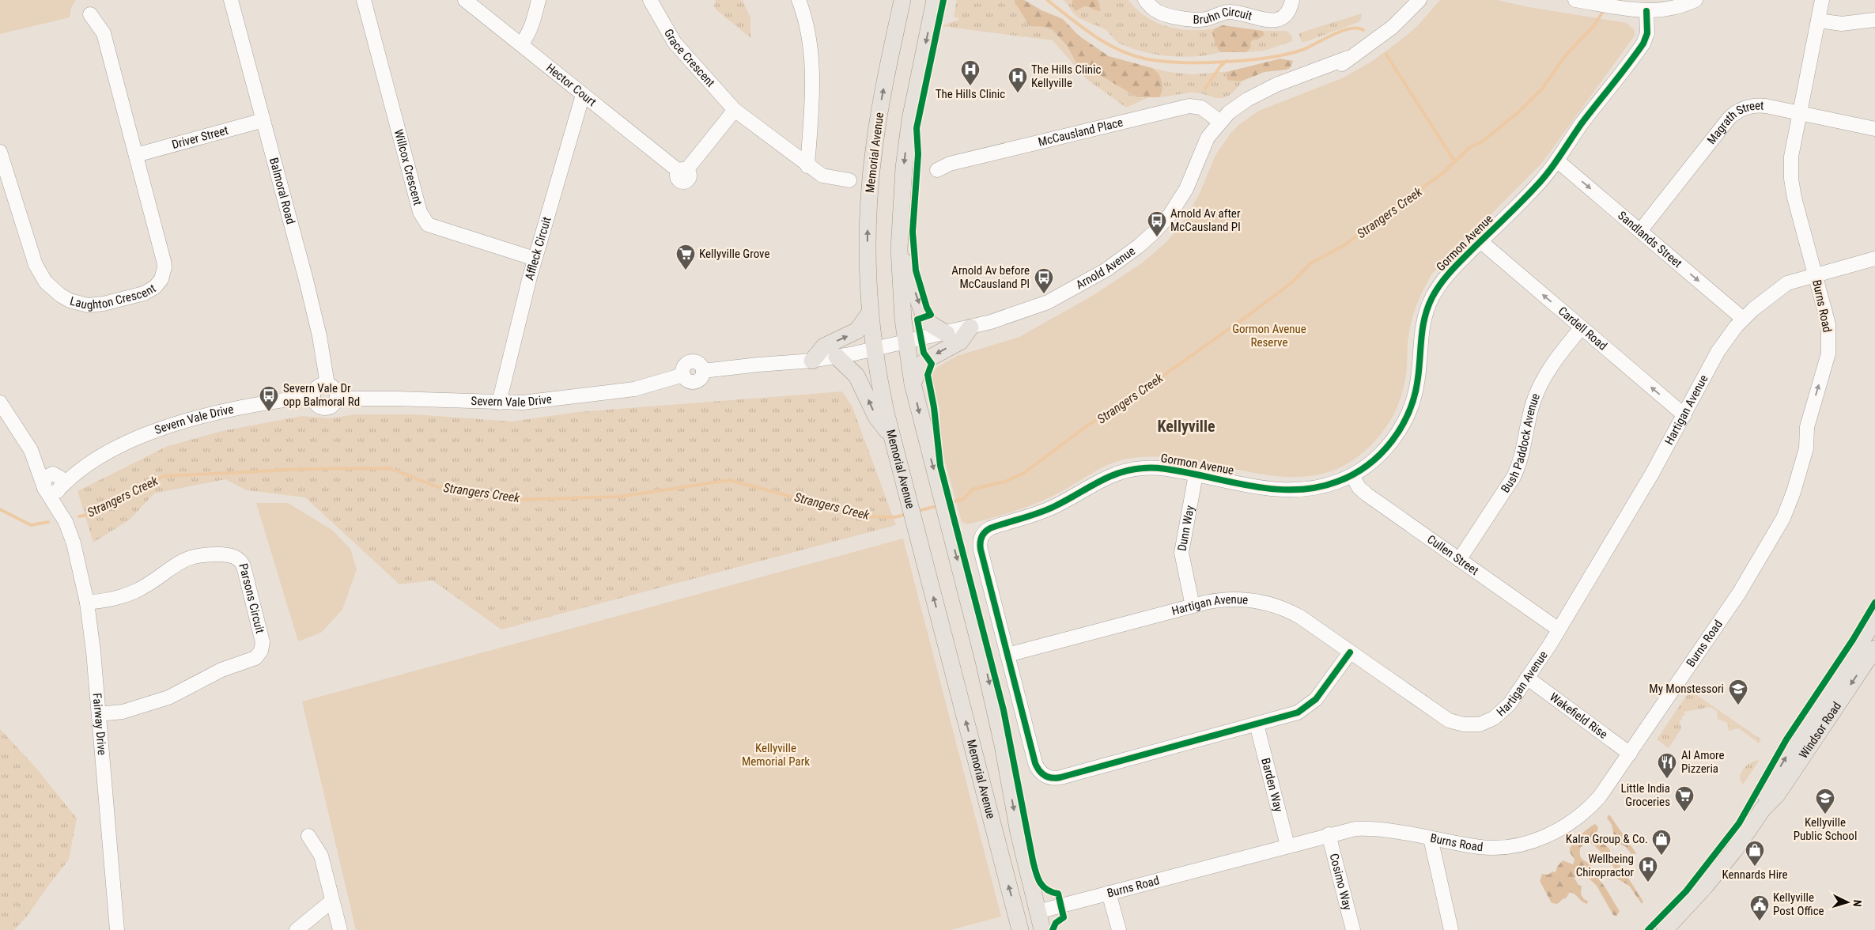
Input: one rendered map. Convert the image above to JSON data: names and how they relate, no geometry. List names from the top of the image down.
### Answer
{
  "streets": {
    "main road": ["Memorial Avenue", "Windsor Road"],
    "street": [
      "Bruhn Circuit",
      "Grace Crescent",
      "Hector Court",
      "Magrath Street",
      "McCausland Place",
      "Driver Street",
      "Willcox Crescent",
      "Balmoral Road",
      "Sandlands Street",
      "Gormon Avenue",
      "Affleck Circuit",
      "Arnold Avenue",
      "Laughton Crescent",
      "Burns Road",
      "Cardell Road",
      "Severn Vale Drive",
      "Hartigan Avenue",
      "Bush Paddock Avenue",
      "Dunn Way",
      "Cullen Street",
      "Parsons Circuit",
      "Wakefield Rise",
      "Fairway Drive",
      "Barden Way",
      "Cosimo Way"
    ]
  },
  "crossings": [
    ["Grace Crescent", "Hector Court"],
    ["Hector Court", "Affleck Circuit"],
    ["Magrath Street", "Sandlands Street"],
    ["Magrath Street", "Burns Road"],
    ["McCausland Place", "Arnold Avenue"],
    ["Driver Street", "Balmoral Road"],
    ["Driver Street", "Laughton Crescent"],
    ["Memorial Avenue", "Arnold Avenue"],
    ["Memorial Avenue", "Burns Road"],
    ["Willcox Crescent", "Affleck Circuit"],
    ["Balmoral Road", "Severn Vale Drive"],
    ["Sandlands Street", "Gormon Avenue"],
    ["Sandlands Street", "Hartigan Avenue"],
    ["Gormon Avenue", "Cardell Road"],
    ["Gormon Avenue", "Hartigan Avenue"],
    ["Gormon Avenue", "Dunn Way"],
    ["Gormon Avenue", "Cullen Street"],
    ["Gormon Avenue", "Barden Way"],
    ["Affleck Circuit", "Severn Vale Drive"],
    ["Burns Road", "Hartigan Avenue"],
    ["Burns Road", "Wakefield Rise"],
    ["Burns Road", "Barden Way"],
    ["Burns Road", "Cosimo Way"],
    ["Cardell Road", "Hartigan Avenue"],
    ["Cardell Road", "Bush Paddock Avenue"],
    ["Severn Vale Drive", "Fairway Drive"],
    ["Hartigan Avenue", "Dunn Way"],
    ["Hartigan Avenue", "Cullen Street"],
    ["Hartigan Avenue", "Wakefield Rise"],
    ["Bush Paddock Avenue", "Cullen Street"],
    ["Parsons Circuit", "Fairway Drive"]
  ],
  "one_way": ["Sandlands Street", "Burns Road", "Cardell Road"],
  "districts": ["Kellyville"],
  "water": ["Strangers Creek"],
  "parks": ["Gormon Avenue Reserve", "Kellyville Memorial Park"],
  "places": {
    "hospital": ["The Hills Clinic", "The Hills Clinic Kellyville", "Wellbeing Chiropractor"],
    "bus stop": ["Arnold Av after McCausland Pl", "Arnold Av before McCausland Pl", "Severn Vale Dr opp Balmoral Rd"],
    "supermarket": ["Kellyville Grove", "Little India Groceries"],
    "school or university": ["My Monstessori", "Kellyville Public School"],
    "restaurant": ["Al Amore Pizzeria"],
    "shop": ["Kalra Group & Co.", "Kennards Hire"],
    "public building": ["Kellyville Post Office"]
  },
  "north": "right"
}
